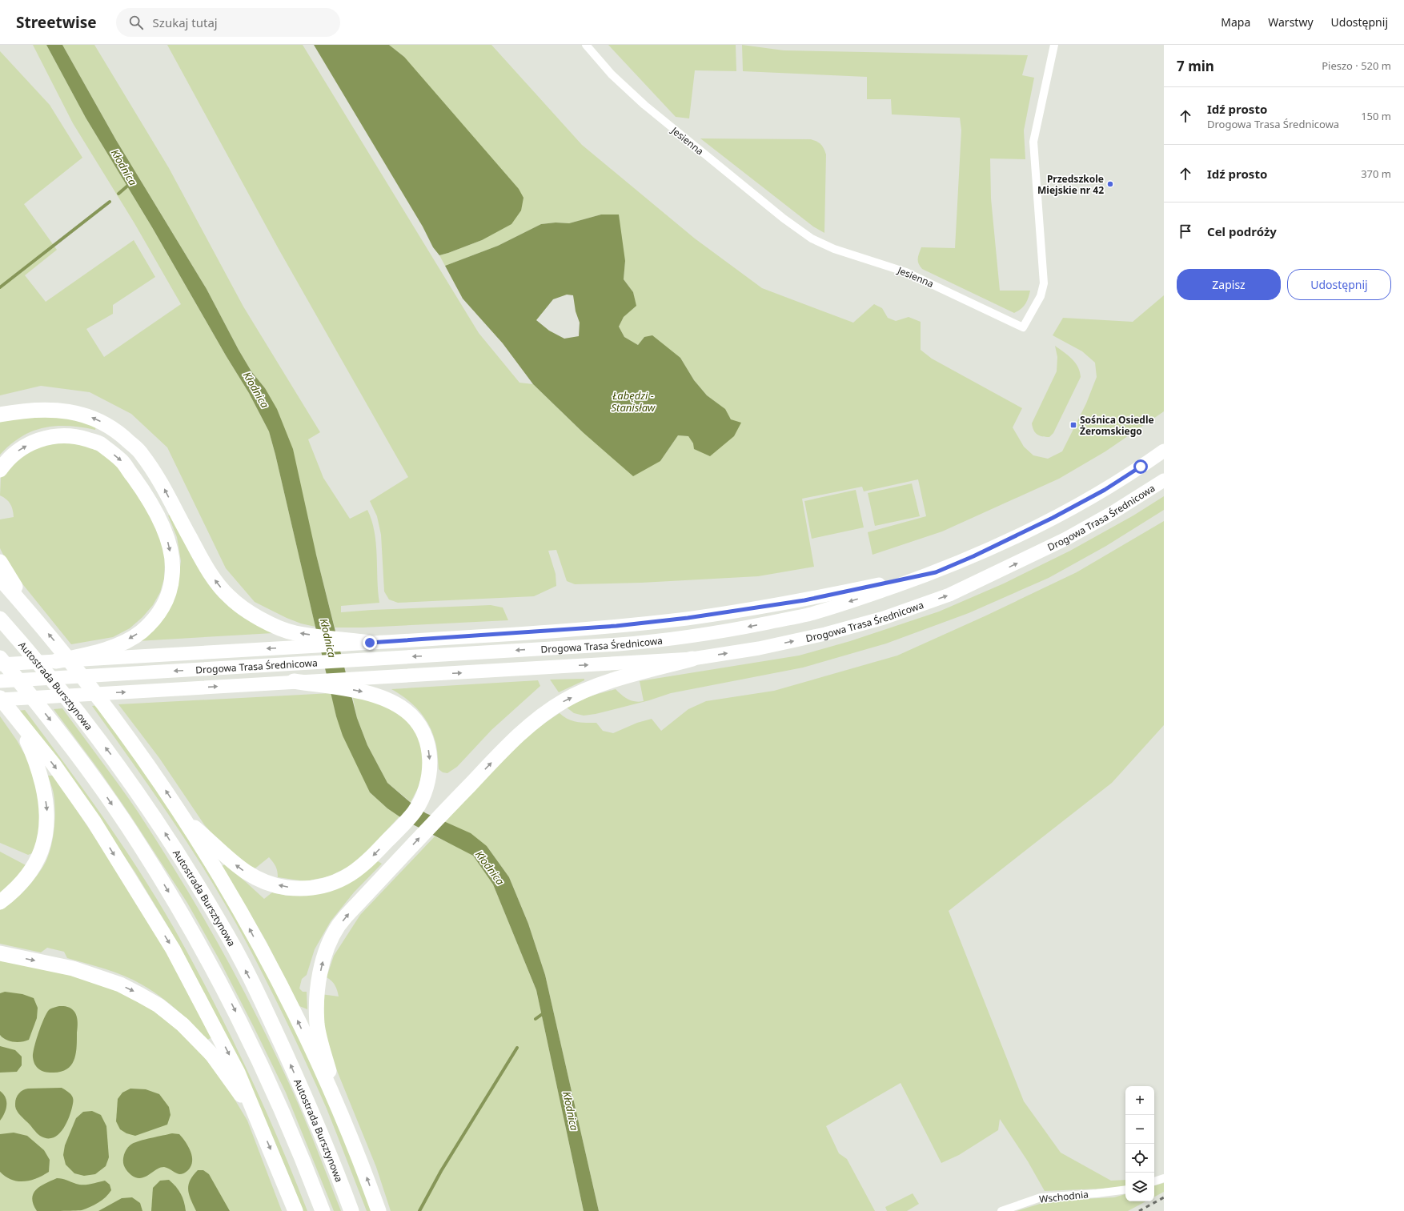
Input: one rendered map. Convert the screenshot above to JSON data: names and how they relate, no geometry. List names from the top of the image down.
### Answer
{
  "streets": {
    "highway": ["Autostrada Bursztynowa"],
    "main road": ["Drogowa Trasa Średnicowa"],
    "street": ["Jesienna", "Wschodnia"]
  },
  "water": ["Kłodnica", "Łabędzi - Stanisław"],
  "places": {
    "other": ["Przedszkole Miejskie nr 42"],
    "transit": ["Sośnica Osiedle Żeromskiego"]
  },
  "page": {
    "header": "Streetwise",
    "search": "Szukaj tutaj",
    "nav": ["Mapa", "Warstwy", "Udostępnij"],
    "heading": ["7 min", "Pieszo · 520 m"],
    "list": [
      ["Idź prosto", "Drogowa Trasa Średnicowa", "150 m"],
      ["Idź prosto", "370 m"],
      "Cel podróży"
    ],
    "buttons": ["Zapisz", "Udostępnij"],
    "map_buttons": ["+", "−"]
  }
}
